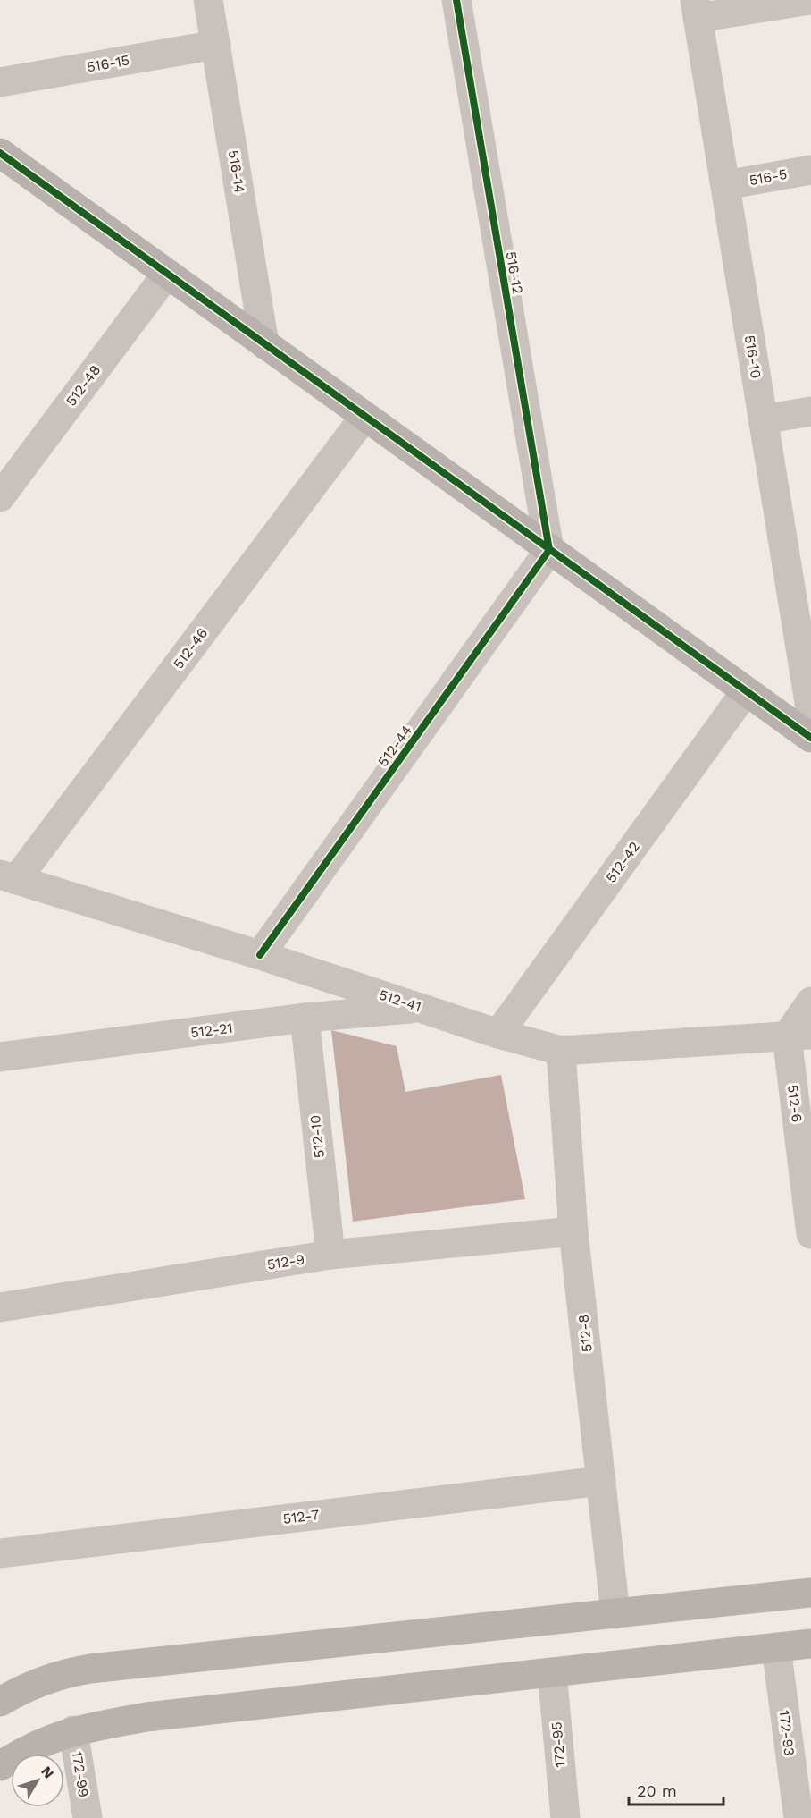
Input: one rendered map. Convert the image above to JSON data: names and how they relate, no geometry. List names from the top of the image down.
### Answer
{
  "streets": {
    "street": [
      "516-15",
      "516-14",
      "516-5",
      "516-12",
      "516-10",
      "512-48",
      "512-46",
      "512-44",
      "512-42",
      "512-41",
      "512-21",
      "512-6",
      "512-10",
      "512-9",
      "512-8",
      "512-7",
      "172-93",
      "172-95",
      "172-99"
    ]
  },
  "crossings": [
    ["516-15", "516-14"],
    ["516-5", "516-10"],
    ["516-12", "512-44"],
    ["512-46", "512-41"],
    ["512-44", "512-41"],
    ["512-42", "512-41"],
    ["512-41", "512-21"],
    ["512-41", "512-6"],
    ["512-41", "512-8"],
    ["512-21", "512-10"],
    ["512-10", "512-9"],
    ["512-9", "512-8"],
    ["512-8", "512-7"]
  ],
  "scale_bar": "20 m",
  "north": "top right"
}
